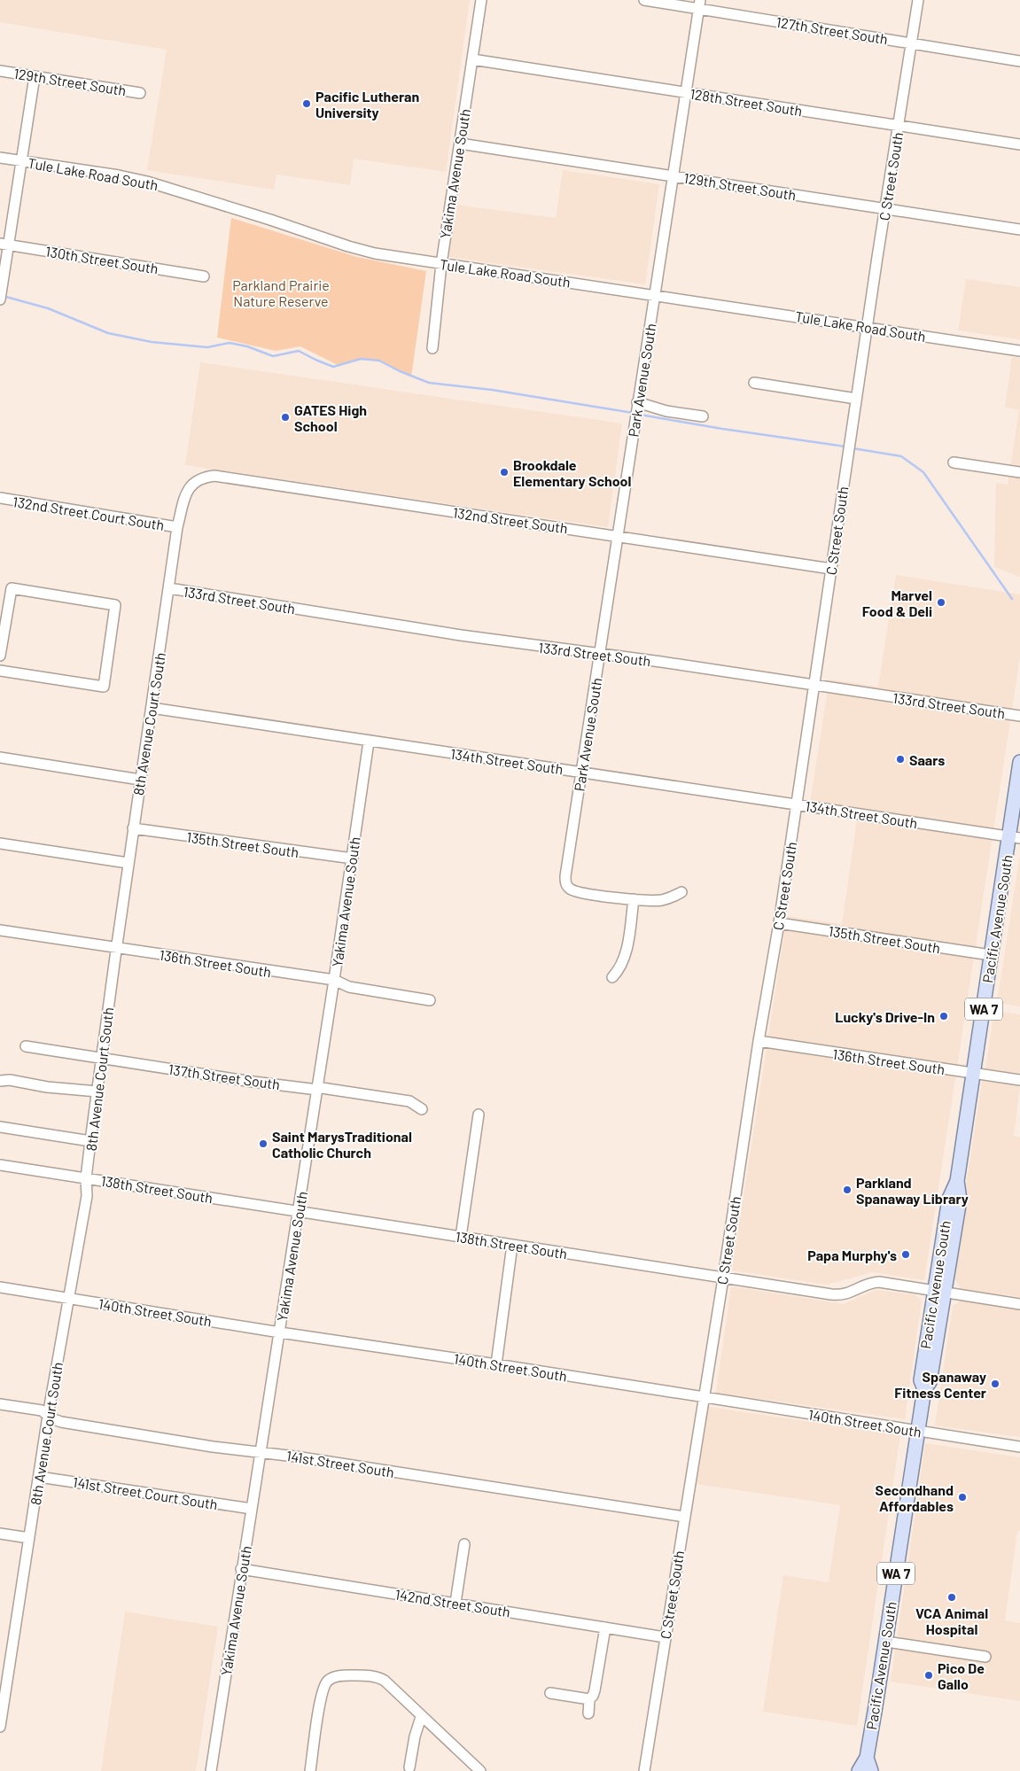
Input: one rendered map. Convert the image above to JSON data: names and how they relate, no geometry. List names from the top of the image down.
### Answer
{
  "streets": {
    "main road": ["Pacific Avenue South", "WA 7"],
    "street": [
      "127th Street South",
      "129th Street South",
      "128th Street South",
      "Tule Lake Road South",
      "Yakima Avenue South",
      "C Street South",
      "130th Street South",
      "Park Avenue South",
      "132nd Street Court South",
      "132nd Street South",
      "133rd Street South",
      "8th Avenue Court South",
      "134th Street South",
      "135th Street South",
      "136th Street South",
      "137th Street South",
      "138th Street South",
      "140th Street South",
      "141st Street South",
      "141st Street Court South",
      "142nd Street South"
    ]
  },
  "crossings": [
    ["127th Street South", "C Street South"],
    ["127th Street South", "Park Avenue South"],
    ["129th Street South", "Yakima Avenue South"],
    ["129th Street South", "C Street South"],
    ["129th Street South", "Park Avenue South"],
    ["128th Street South", "Yakima Avenue South"],
    ["128th Street South", "C Street South"],
    ["128th Street South", "Park Avenue South"],
    ["Tule Lake Road South", "Yakima Avenue South"],
    ["Tule Lake Road South", "C Street South"],
    ["Tule Lake Road South", "Park Avenue South"],
    ["Yakima Avenue South", "134th Street South"],
    ["Yakima Avenue South", "135th Street South"],
    ["Yakima Avenue South", "136th Street South"],
    ["Yakima Avenue South", "137th Street South"],
    ["Yakima Avenue South", "138th Street South"],
    ["Yakima Avenue South", "140th Street South"],
    ["Yakima Avenue South", "141st Street South"],
    ["Yakima Avenue South", "141st Street Court South"],
    ["Yakima Avenue South", "142nd Street South"],
    ["C Street South", "132nd Street South"],
    ["C Street South", "133rd Street South"],
    ["C Street South", "134th Street South"],
    ["C Street South", "135th Street South"],
    ["C Street South", "136th Street South"],
    ["C Street South", "138th Street South"],
    ["C Street South", "140th Street South"],
    ["C Street South", "141st Street South"],
    ["C Street South", "142nd Street South"],
    ["Park Avenue South", "132nd Street South"],
    ["Park Avenue South", "133rd Street South"],
    ["Park Avenue South", "134th Street South"],
    ["132nd Street Court South", "8th Avenue Court South"],
    ["132nd Street South", "8th Avenue Court South"],
    ["133rd Street South", "8th Avenue Court South"],
    ["8th Avenue Court South", "134th Street South"],
    ["8th Avenue Court South", "135th Street South"],
    ["8th Avenue Court South", "136th Street South"],
    ["8th Avenue Court South", "137th Street South"],
    ["8th Avenue Court South", "138th Street South"],
    ["8th Avenue Court South", "140th Street South"],
    ["8th Avenue Court South", "141st Street South"],
    ["8th Avenue Court South", "141st Street Court South"],
    ["134th Street South", "Pacific Avenue South"],
    ["135th Street South", "Pacific Avenue South"],
    ["Pacific Avenue South", "136th Street South"],
    ["Pacific Avenue South", "138th Street South"],
    ["Pacific Avenue South", "140th Street South"]
  ],
  "parks": ["Parkland Prairie Nature Reserve"],
  "places": [
    "Pacific Lutheran University",
    "GATES High School",
    "Brookdale Elementary School",
    "Marvel Food & Deli",
    "Saars",
    "Lucky's Drive-In",
    "Saint MarysTraditional Catholic Church",
    "Parkland Spanaway Library",
    "Papa Murphy's",
    "Spanaway Fitness Center",
    "Secondhand Affordables",
    "VCA Animal Hospital",
    "Pico De Gallo"
  ]
}
